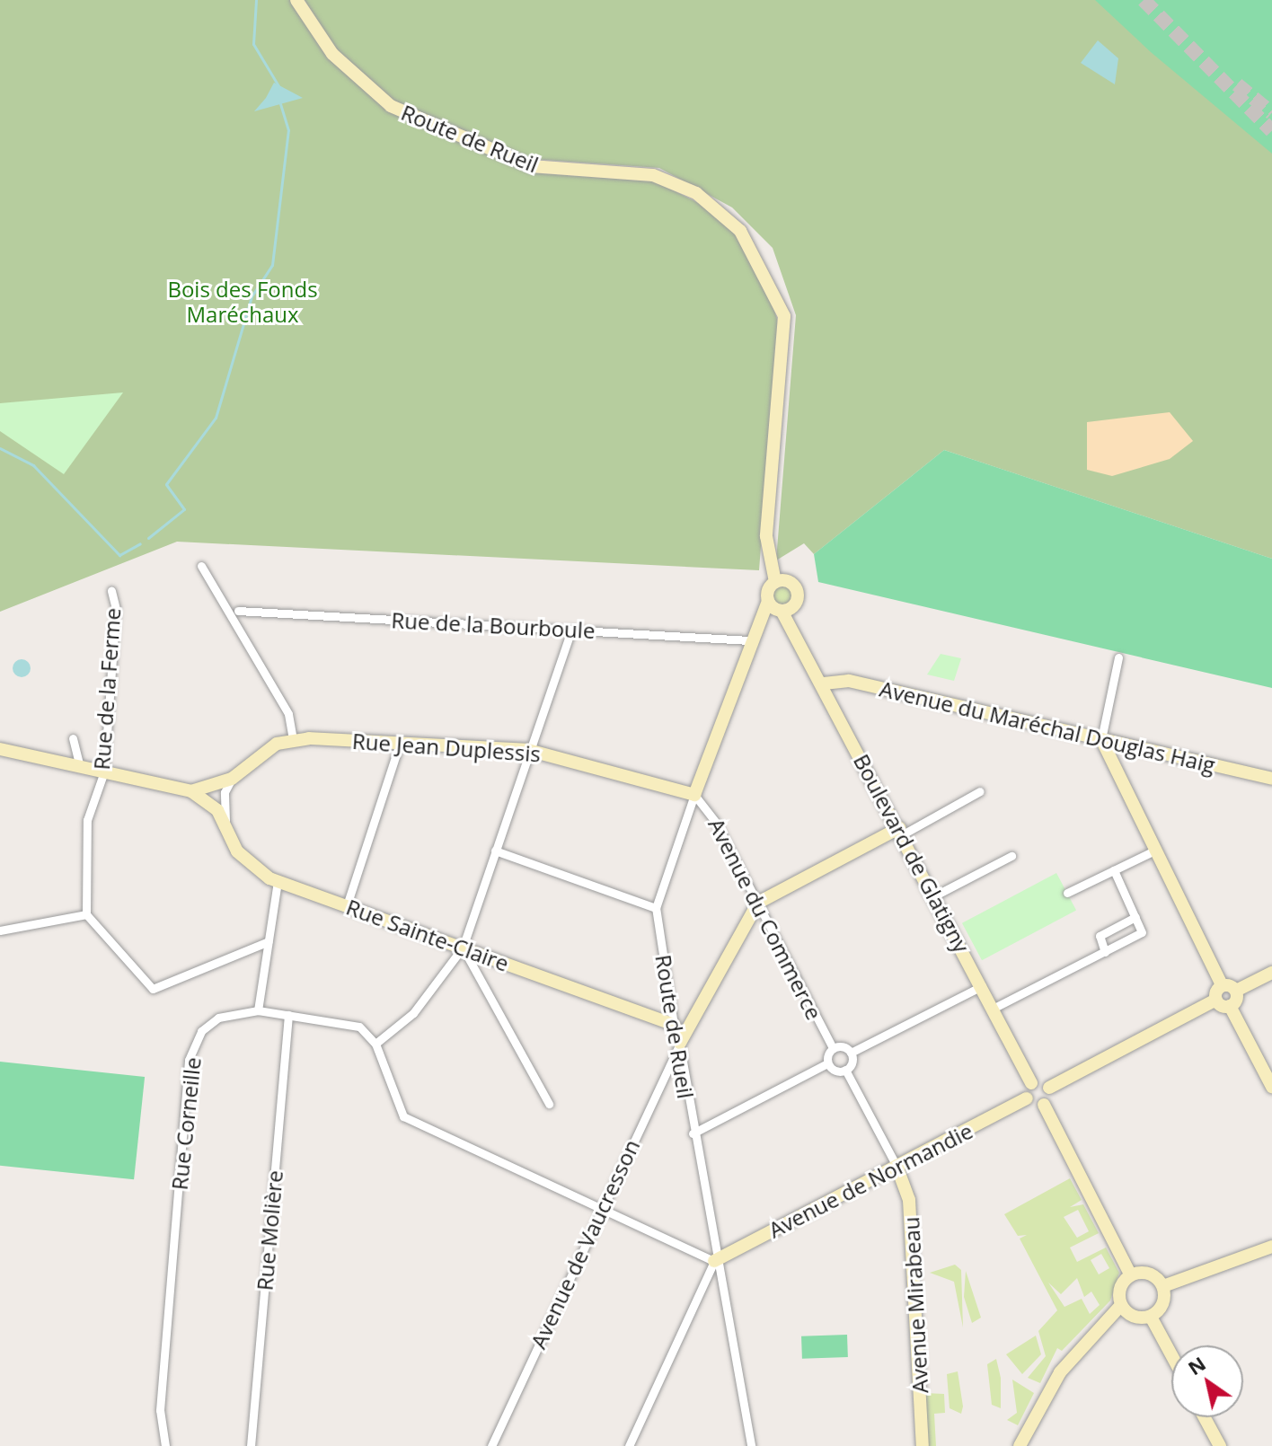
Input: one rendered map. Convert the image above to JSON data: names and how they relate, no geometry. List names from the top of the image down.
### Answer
{
  "streets": {
    "street": [
      "Route de Rueil",
      "Rue de la Bourboule",
      "Rue de la Ferme",
      "Avenue du Maréchal Douglas Haig",
      "Rue Jean Duplessis",
      "Boulevard de Glatigny",
      "Avenue du Commerce",
      "Rue Sainte-Claire",
      "Rue Corneille",
      "Avenue de Normandie",
      "Rue Molière",
      "Avenue de Vaucresson",
      "Avenue Mirabeau"
    ]
  },
  "crossings": [
    ["Route de Rueil", "Rue de la Bourboule"],
    ["Route de Rueil", "Rue Jean Duplessis"],
    ["Route de Rueil", "Boulevard de Glatigny"],
    ["Route de Rueil", "Avenue du Commerce"],
    ["Route de Rueil", "Rue Sainte-Claire"],
    ["Route de Rueil", "Avenue de Normandie"],
    ["Route de Rueil", "Avenue de Vaucresson"],
    ["Avenue du Maréchal Douglas Haig", "Boulevard de Glatigny"],
    ["Rue Jean Duplessis", "Avenue du Commerce"],
    ["Rue Jean Duplessis", "Rue Sainte-Claire"],
    ["Rue Sainte-Claire", "Avenue de Vaucresson"],
    ["Rue Corneille", "Rue Molière"],
    ["Avenue de Normandie", "Avenue Mirabeau"]
  ],
  "parks": ["Bois des Fonds Maréchaux"],
  "north": "top left"
}
